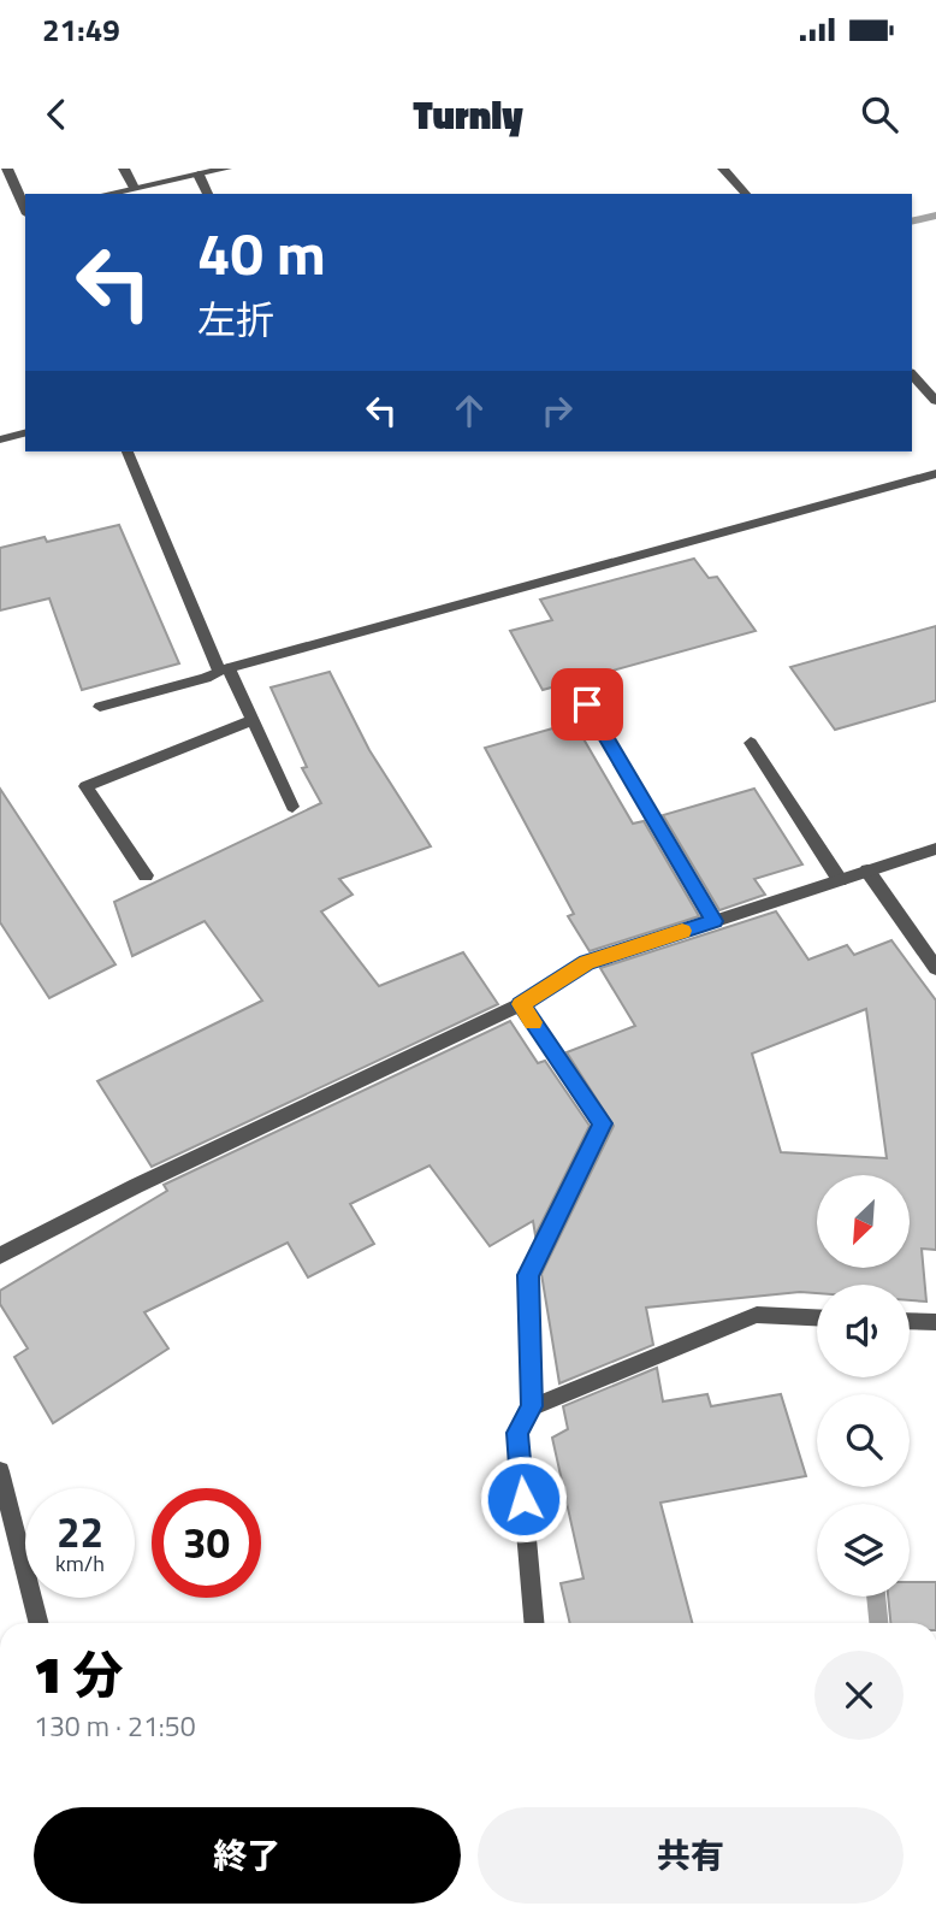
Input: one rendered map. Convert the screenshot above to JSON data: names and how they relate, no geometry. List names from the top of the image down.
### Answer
{
  "north": "bottom left",
  "page": {
    "status": "21:49",
    "header": "Turnly",
    "turn": ["40 m", "左折"],
    "speed": "22 km/h",
    "limit": "30",
    "heading": ["1 分", "130 m · 21:50"],
    "buttons": ["終了", "共有"]
  }
}
